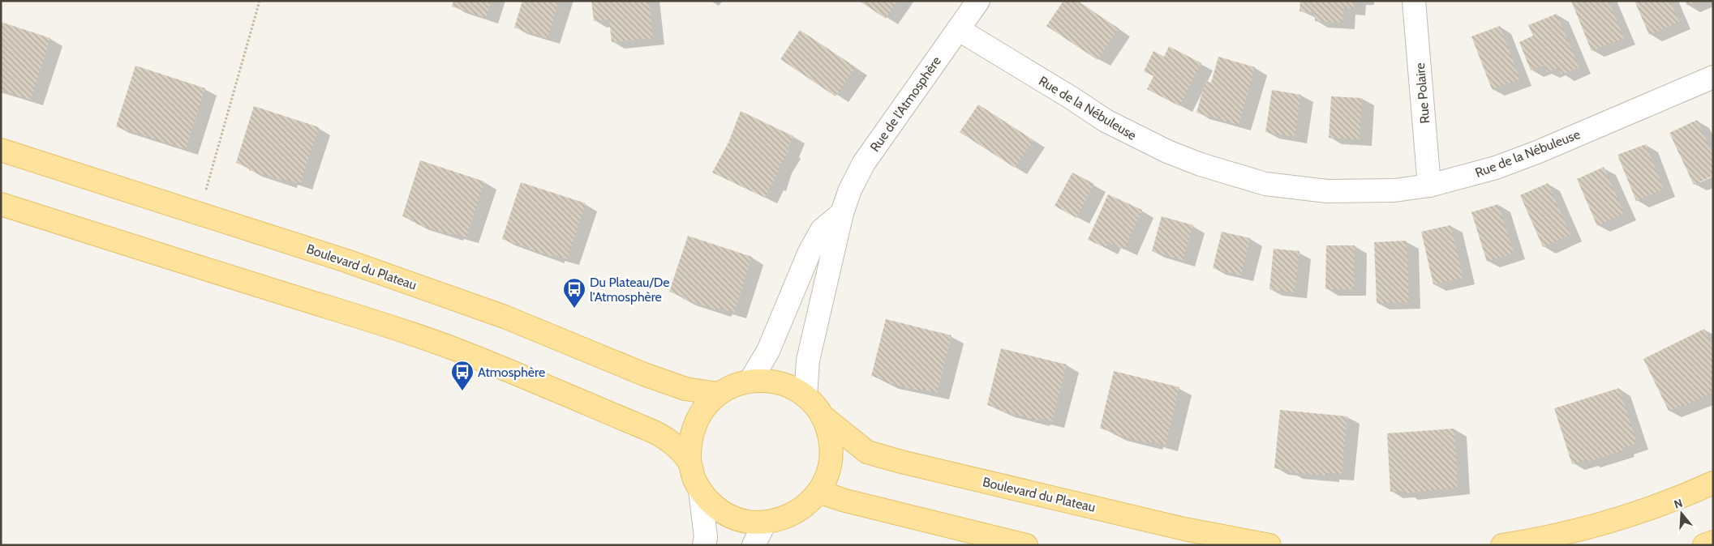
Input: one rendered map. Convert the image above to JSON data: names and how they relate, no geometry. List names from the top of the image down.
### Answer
{
  "streets": {
    "main road": ["Boulevard du Plateau"],
    "street": ["Rue Polaire", "Rue de l'Atmosphère", "Rue de la Nébuleuse"]
  },
  "crossings": [
    ["Rue Polaire", "Rue de la Nébuleuse"],
    ["Rue de l'Atmosphère", "Rue de la Nébuleuse"],
    ["Rue de l'Atmosphère", "Boulevard du Plateau"]
  ],
  "places": {
    "bus stop": ["Du Plateau/De l'Atmosphère", "Atmosphère"]
  },
  "north": "top"
}
